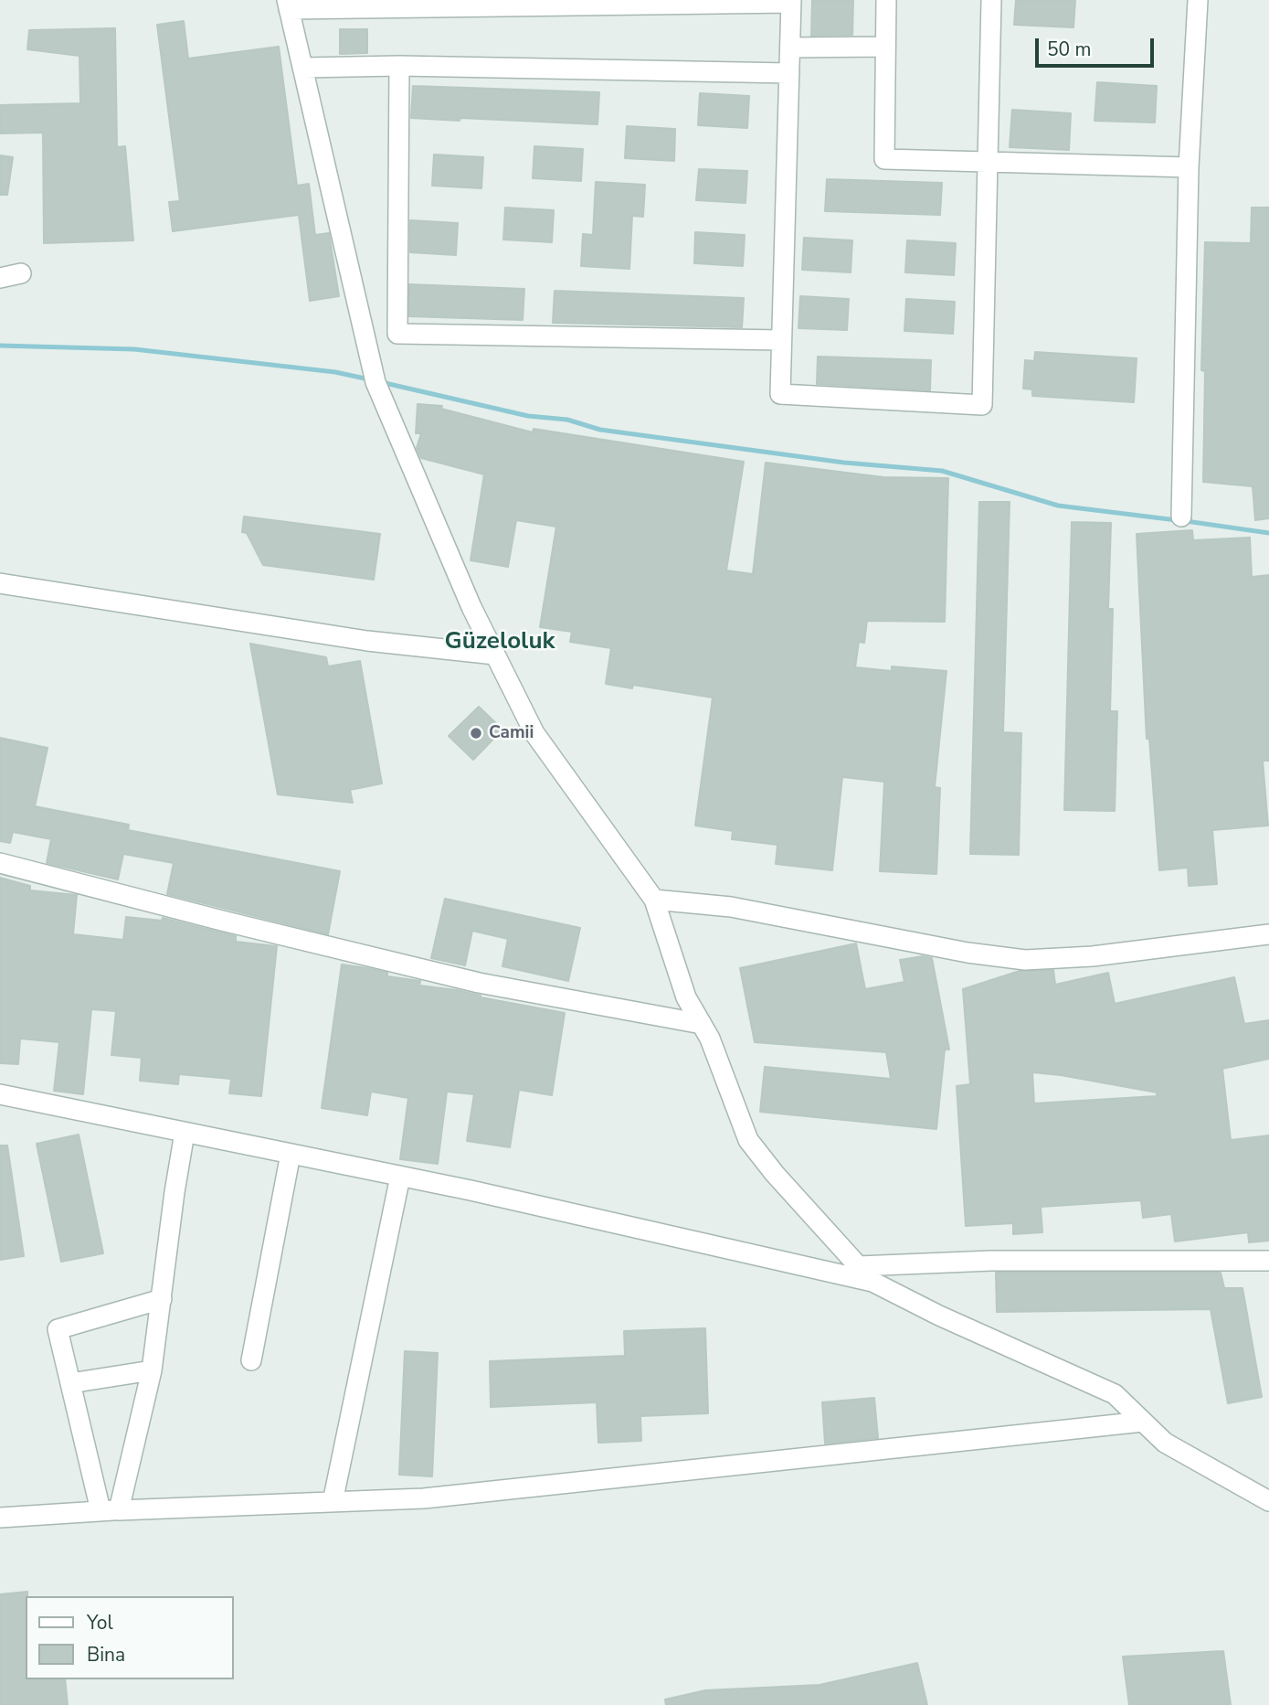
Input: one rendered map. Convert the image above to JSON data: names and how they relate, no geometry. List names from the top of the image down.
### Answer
{
  "districts": ["Güzeloluk"],
  "places": ["Camii"],
  "legend": ["Yol", "Bina"],
  "scale_bar": "50 m"
}
